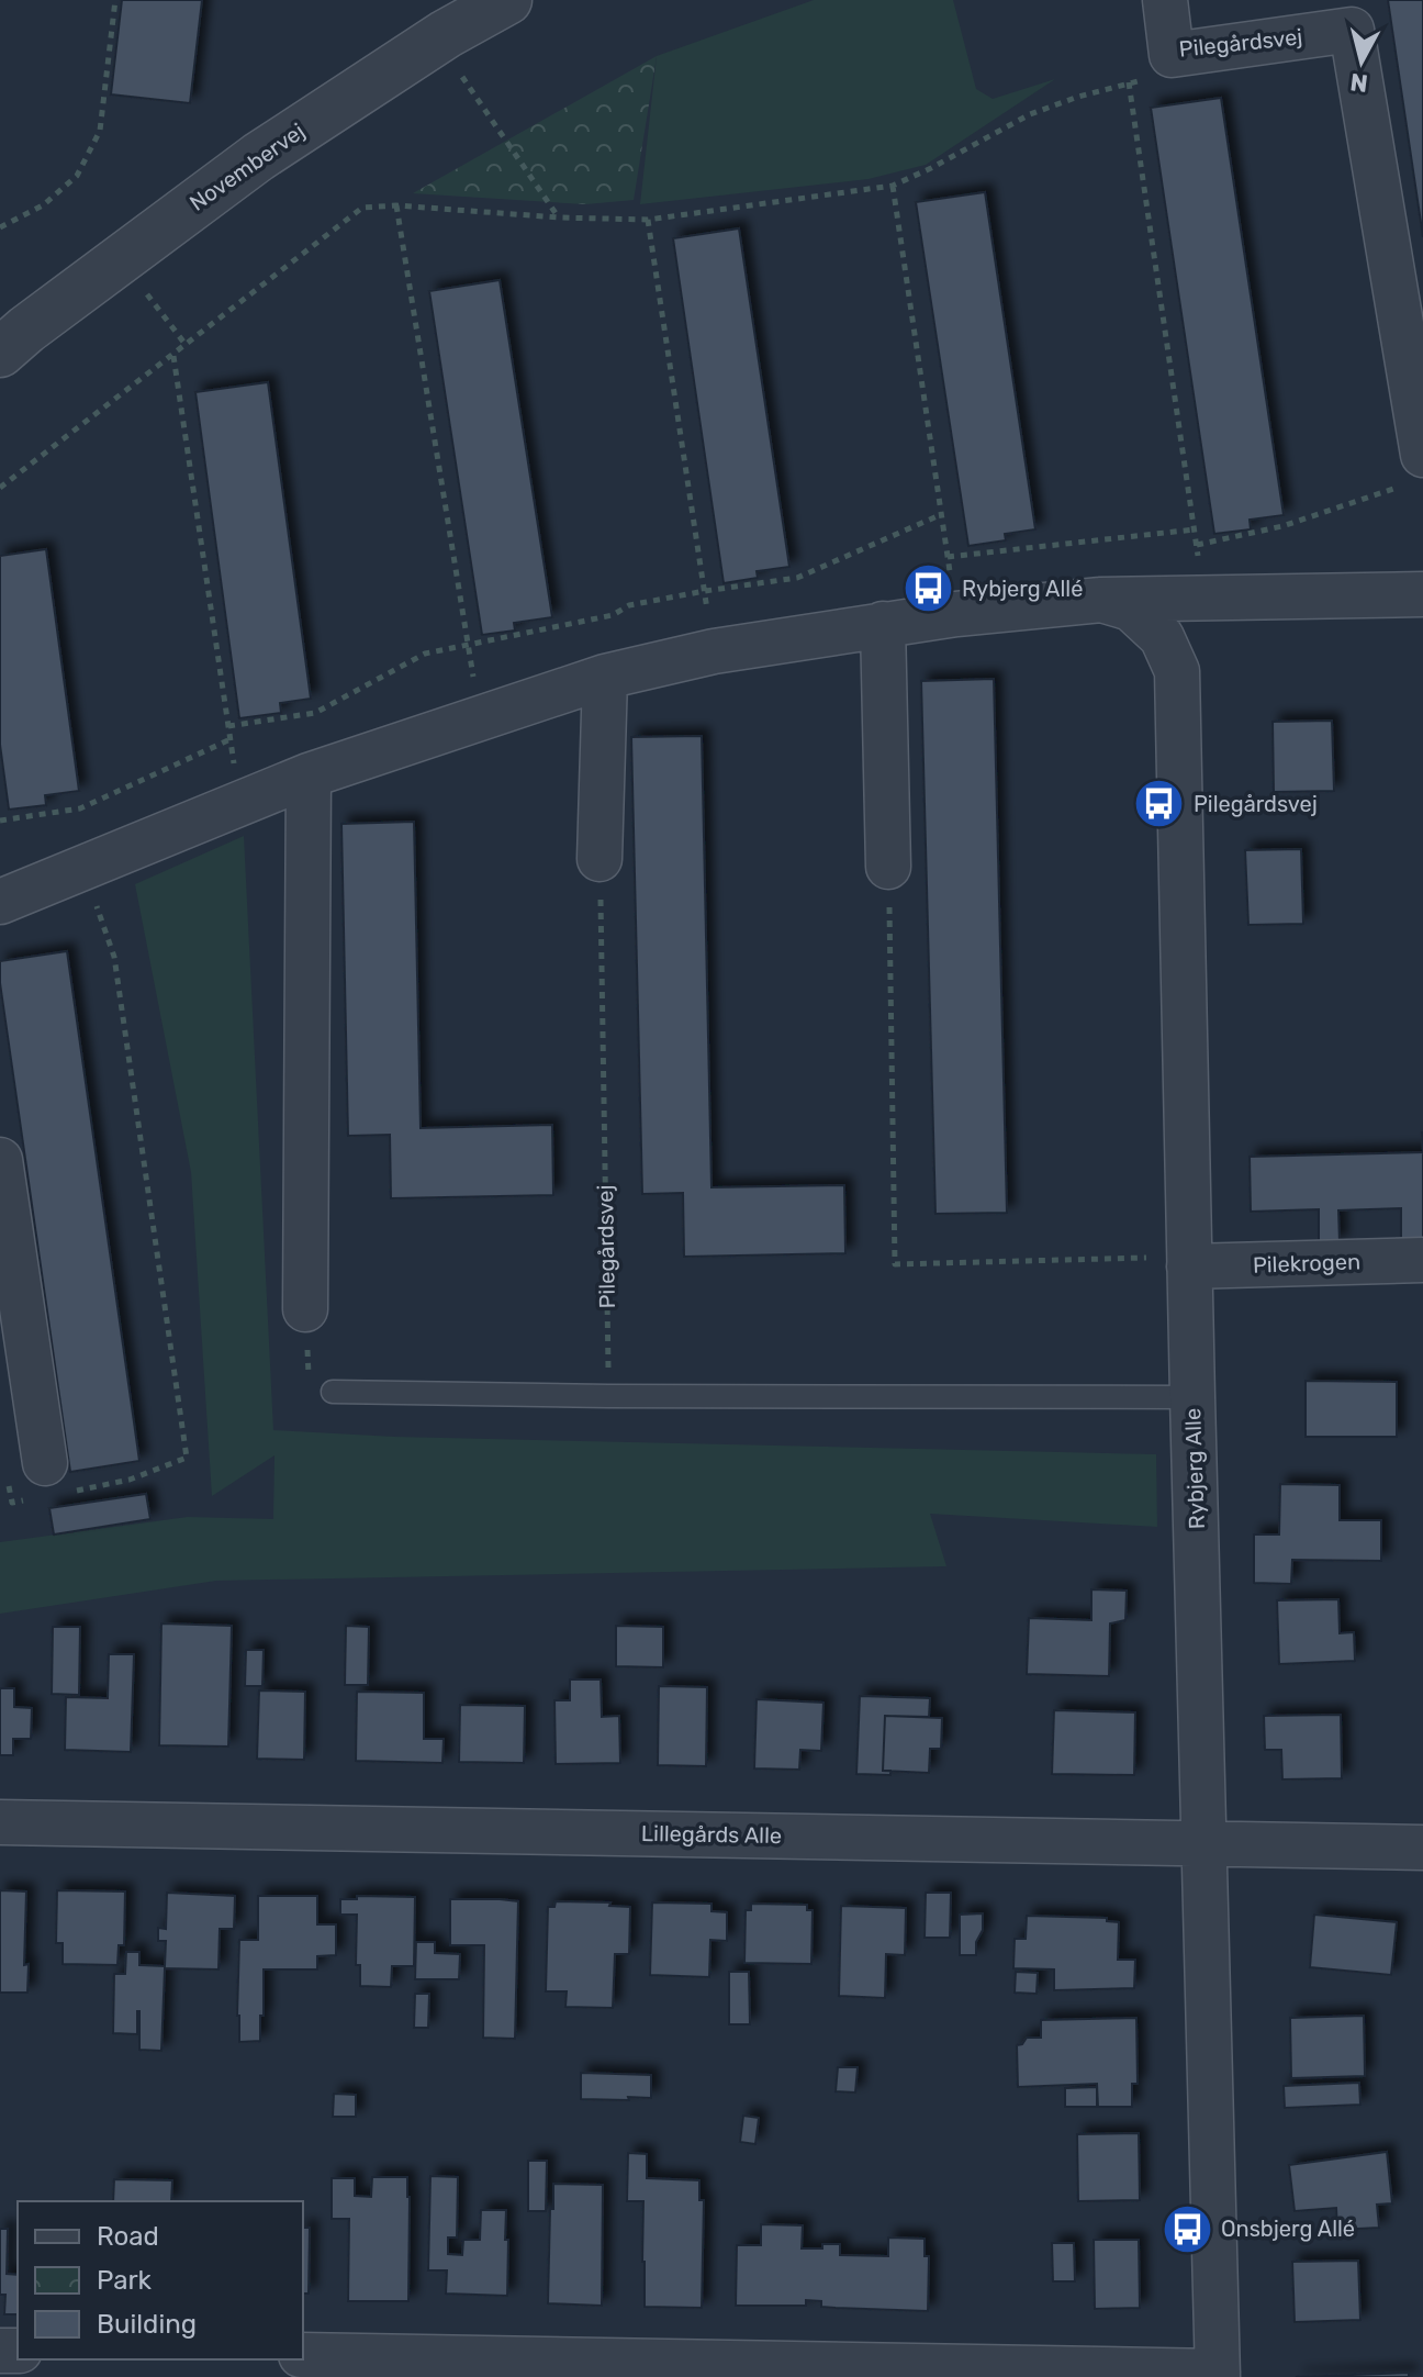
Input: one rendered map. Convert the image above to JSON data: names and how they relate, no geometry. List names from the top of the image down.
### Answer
{
  "streets": {
    "street": [
      "Pilegårdsvej",
      "Novembervej",
      "Pilekrogen",
      "Rybjerg Alle",
      "Lillegårds Alle"
    ]
  },
  "crossings": [
    ["Pilekrogen", "Rybjerg Alle"],
    ["Rybjerg Alle", "Lillegårds Alle"]
  ],
  "places": {
    "bus stop": ["Rybjerg Allé", "Pilegårdsvej", "Onsbjerg Allé"]
  },
  "legend": ["Road", "Park", "Building"],
  "north": "bottom"
}
